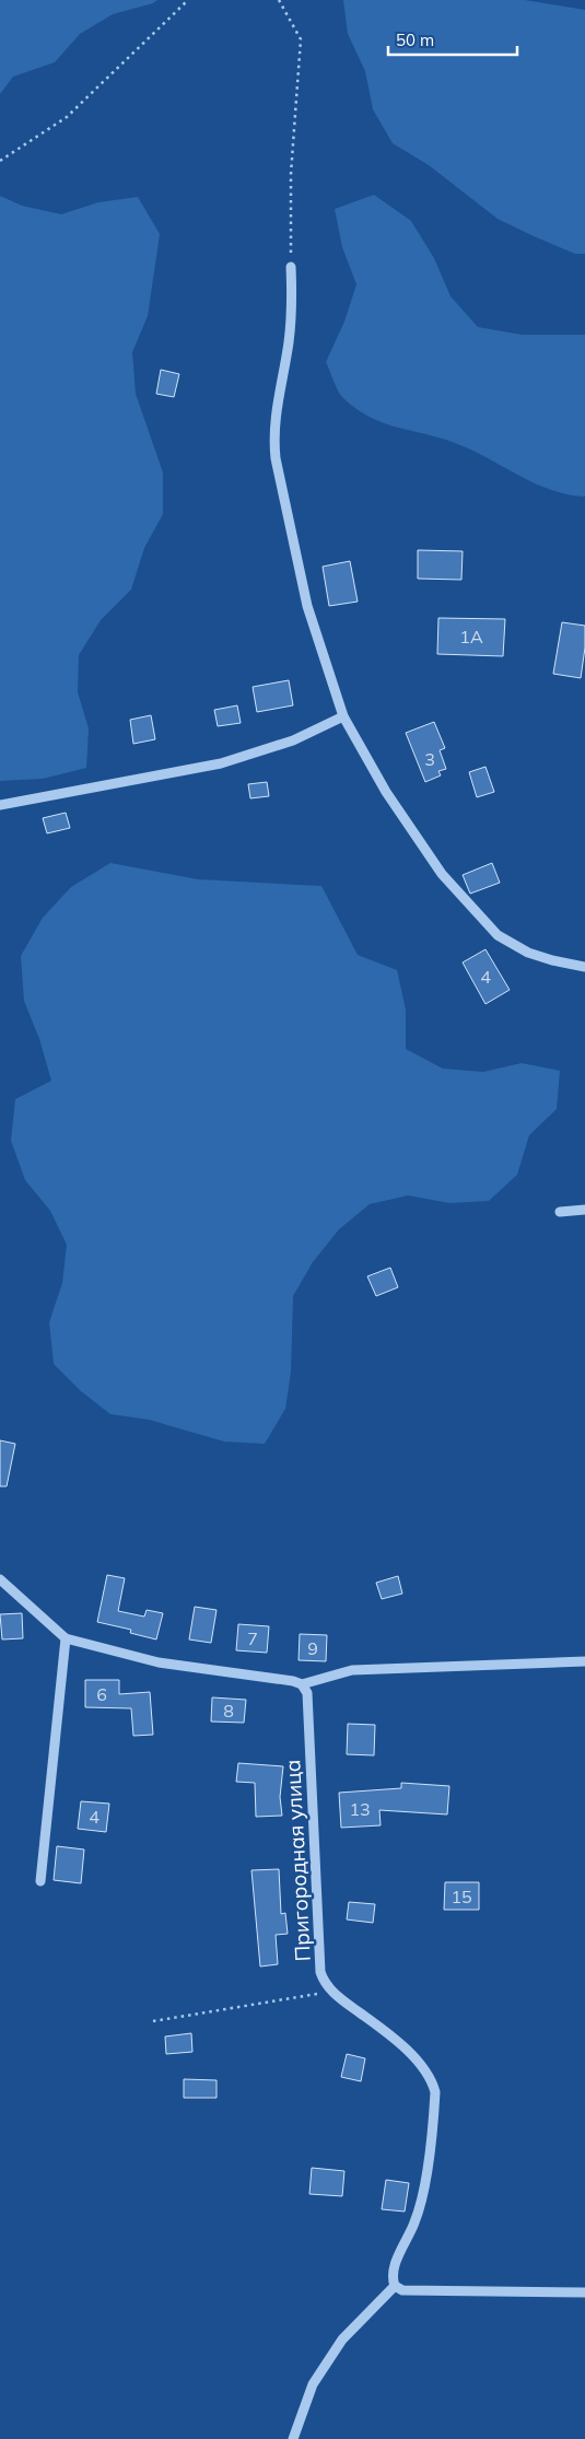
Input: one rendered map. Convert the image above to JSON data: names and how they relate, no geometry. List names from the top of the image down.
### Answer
{
  "streets": {
    "street": ["Пригородная улица"]
  },
  "house_numbers": [
    "1А",
    "3",
    "4",
    "7",
    "9",
    "6",
    "8",
    "13",
    "4",
    "15"
  ],
  "scale_bar": "50 m"
}
